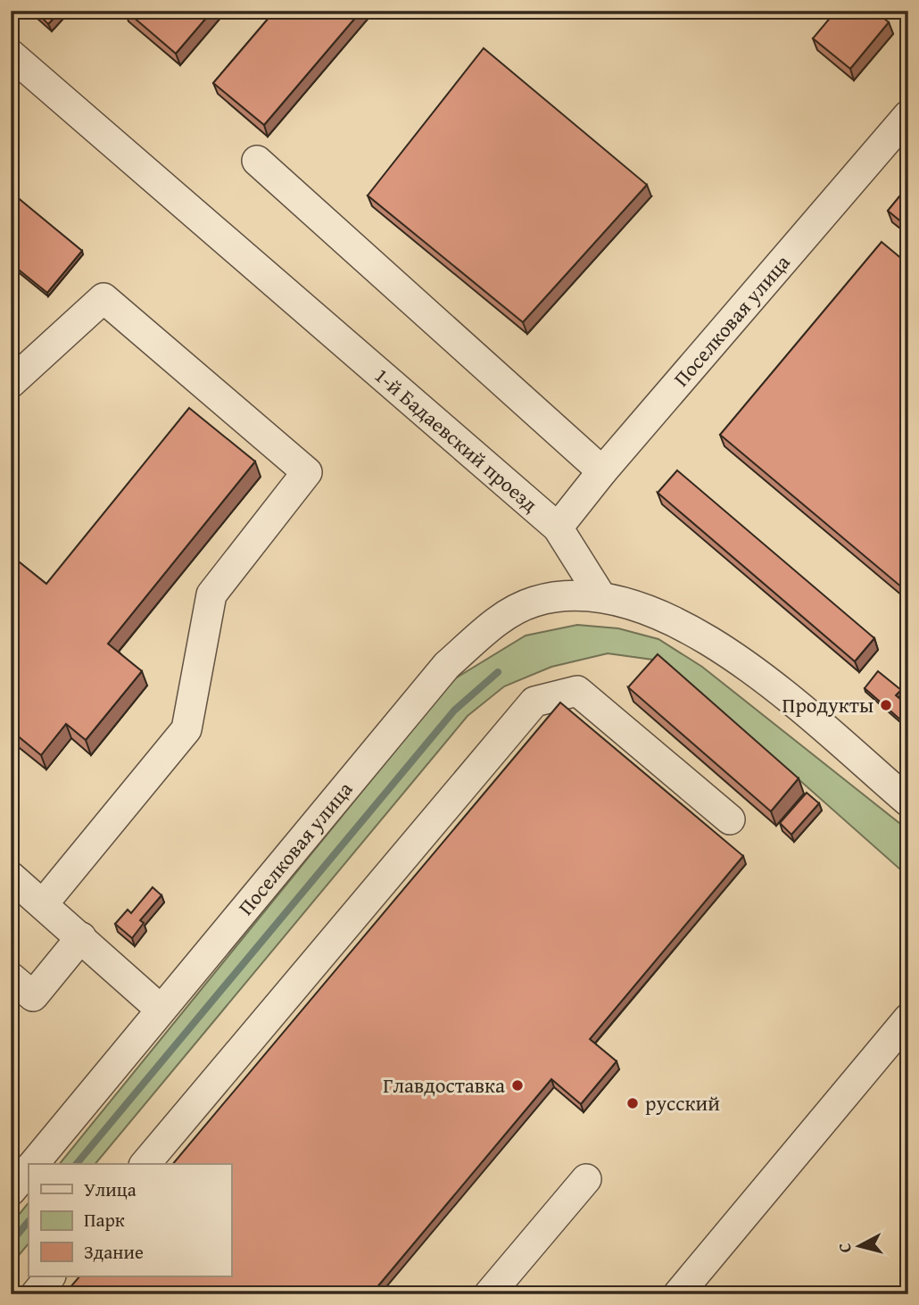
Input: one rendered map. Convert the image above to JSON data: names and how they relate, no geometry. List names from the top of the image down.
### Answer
{
  "streets": {
    "street": ["Поселковая улица", "1-й Бадаевский проезд"]
  },
  "crossings": [
    ["Поселковая улица", "1-й Бадаевский проезд"]
  ],
  "places": ["Продукты", "Главдоставка", "русский"],
  "legend": ["Улица", "Парк", "Здание"],
  "north": "left"
}
